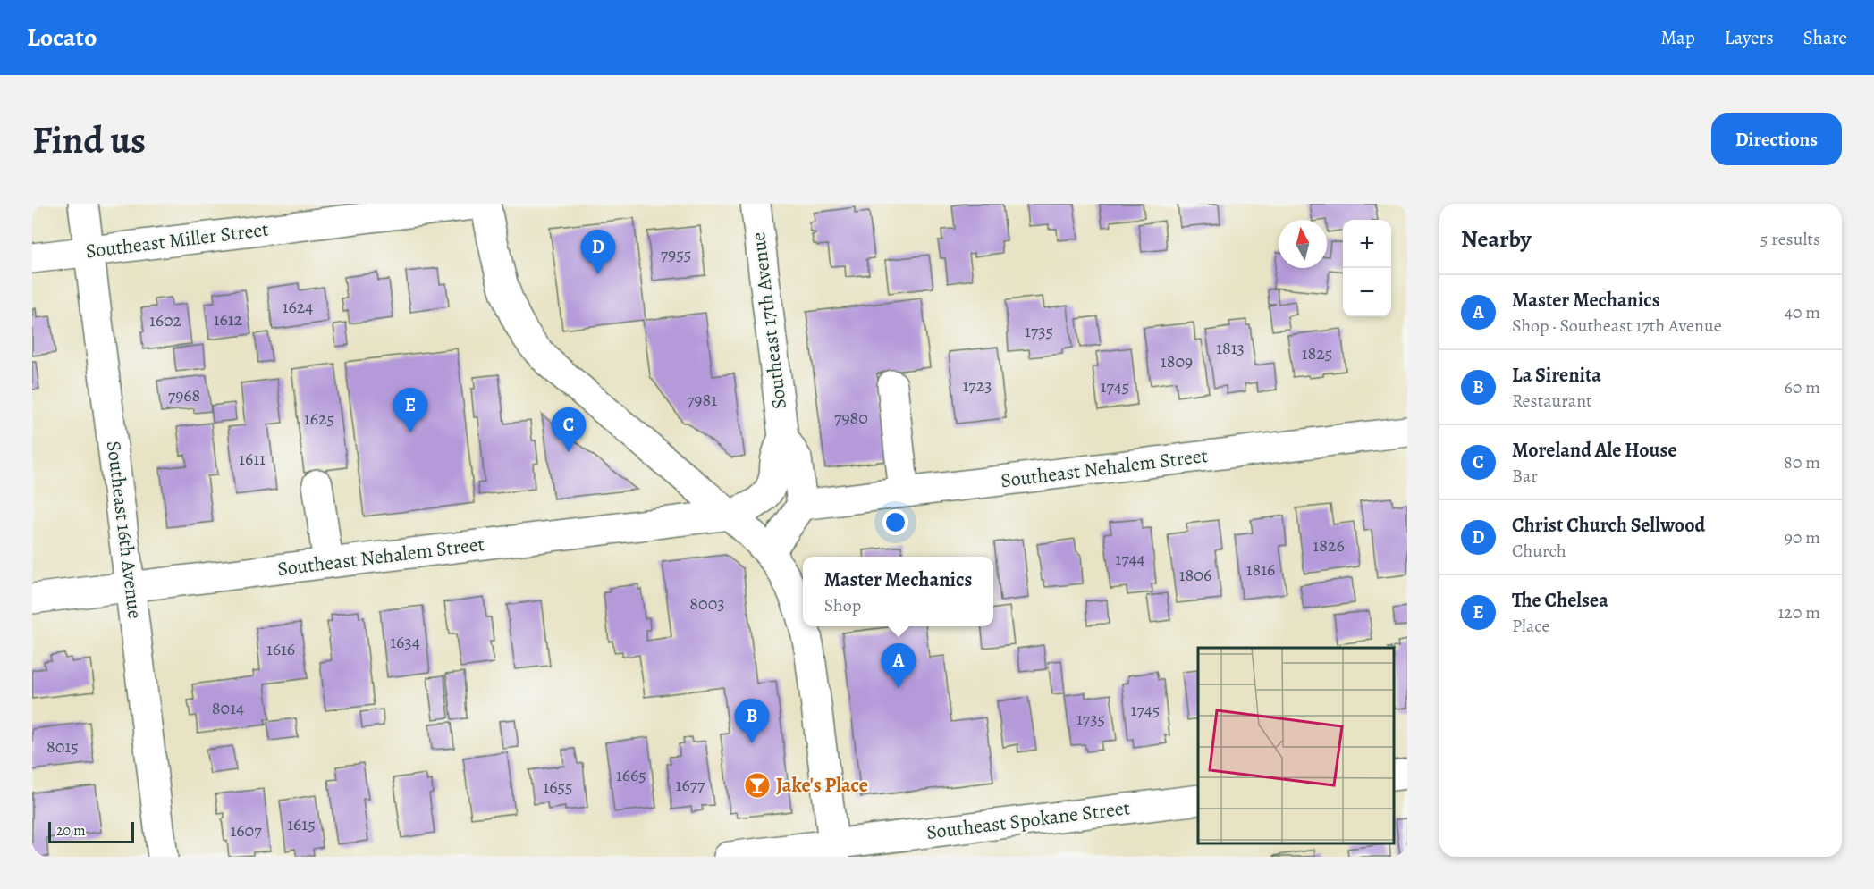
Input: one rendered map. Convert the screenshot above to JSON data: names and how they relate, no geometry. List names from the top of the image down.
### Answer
{
  "streets": {
    "street": [
      "Southeast Miller Street",
      "Southeast 17th Avenue",
      "Southeast Nehalem Street",
      "Southeast 16th Avenue",
      "Southeast Spokane Street"
    ]
  },
  "crossings": [
    ["Southeast Miller Street", "Southeast 16th Avenue"],
    ["Southeast 17th Avenue", "Southeast Nehalem Street"],
    ["Southeast Nehalem Street", "Southeast 16th Avenue"]
  ],
  "places": {
    "bar": ["Jake's Place"]
  },
  "house_numbers": [
    "7955",
    "1624",
    "1612",
    "1602",
    "1735",
    "1813",
    "1825",
    "1809",
    "1723",
    "1745",
    "7968",
    "7981",
    "7980",
    "1625",
    "1611",
    "1826",
    "1744",
    "1816",
    "1806",
    "8003",
    "1634",
    "1616",
    "8014",
    "1745",
    "1735",
    "8015",
    "1665",
    "1677",
    "1655",
    "1615",
    "1607"
  ],
  "scale_bar": "20 m",
  "north": "top",
  "page": {
    "header": "Locato",
    "nav": ["Map", "Layers", "Share"],
    "buttons": "Directions",
    "title": "Find us",
    "heading": ["Nearby", "5 results"],
    "map_buttons": ["+", "−"],
    "pins": [
      "D",
      "E",
      "C",
      "A",
      "B"
    ],
    "list": [
      {
        "mark": "A",
        "name": "Master Mechanics",
        "note": "Shop · Southeast 17th Avenue",
        "value": "40 m"
      },
      {
        "mark": "B",
        "name": "La Sirenita",
        "note": "Restaurant",
        "value": "60 m"
      },
      {
        "mark": "C",
        "name": "Moreland Ale House",
        "note": "Bar",
        "value": "80 m"
      },
      {
        "mark": "D",
        "name": "Christ Church Sellwood",
        "note": "Church",
        "value": "90 m"
      },
      {
        "mark": "E",
        "name": "The Chelsea",
        "note": "Place",
        "value": "120 m"
      }
    ],
    "popup": ["Master Mechanics", "Shop"],
    "scale": "20 m"
  }
}
